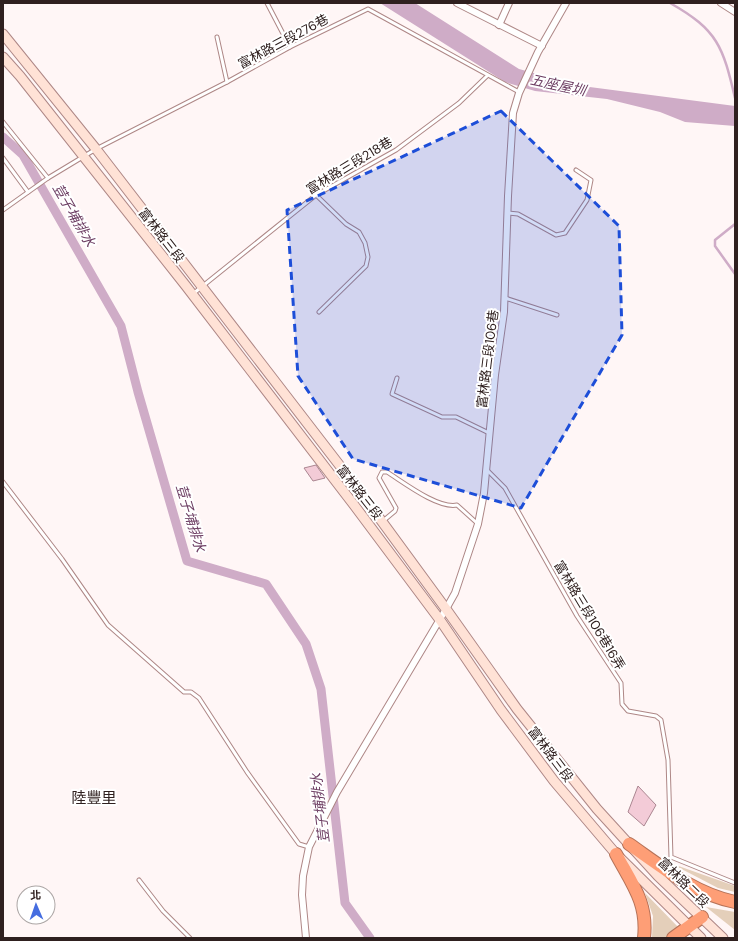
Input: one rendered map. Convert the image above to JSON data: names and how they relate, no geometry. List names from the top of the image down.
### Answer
{
  "streets": {
    "main road": ["富林路三段", "富林路二段"],
    "street": ["富林路三段106巷"],
    "lane": ["富林路三段276巷", "富林路三段218巷", "富林路三段106巷16弄"]
  },
  "crossings": [
    ["富林路三段276巷", "富林路三段218巷"],
    ["富林路三段276巷", "富林路三段"],
    ["富林路三段276巷", "富林路三段106巷"],
    ["富林路三段218巷", "富林路三段"],
    ["富林路三段", "富林路三段106巷"],
    ["富林路三段", "富林路二段"],
    ["富林路三段106巷", "富林路三段106巷16弄"]
  ],
  "districts": ["陸豐里"],
  "water": ["五座屋圳", "荳子埔排水"],
  "north": "top"
}
